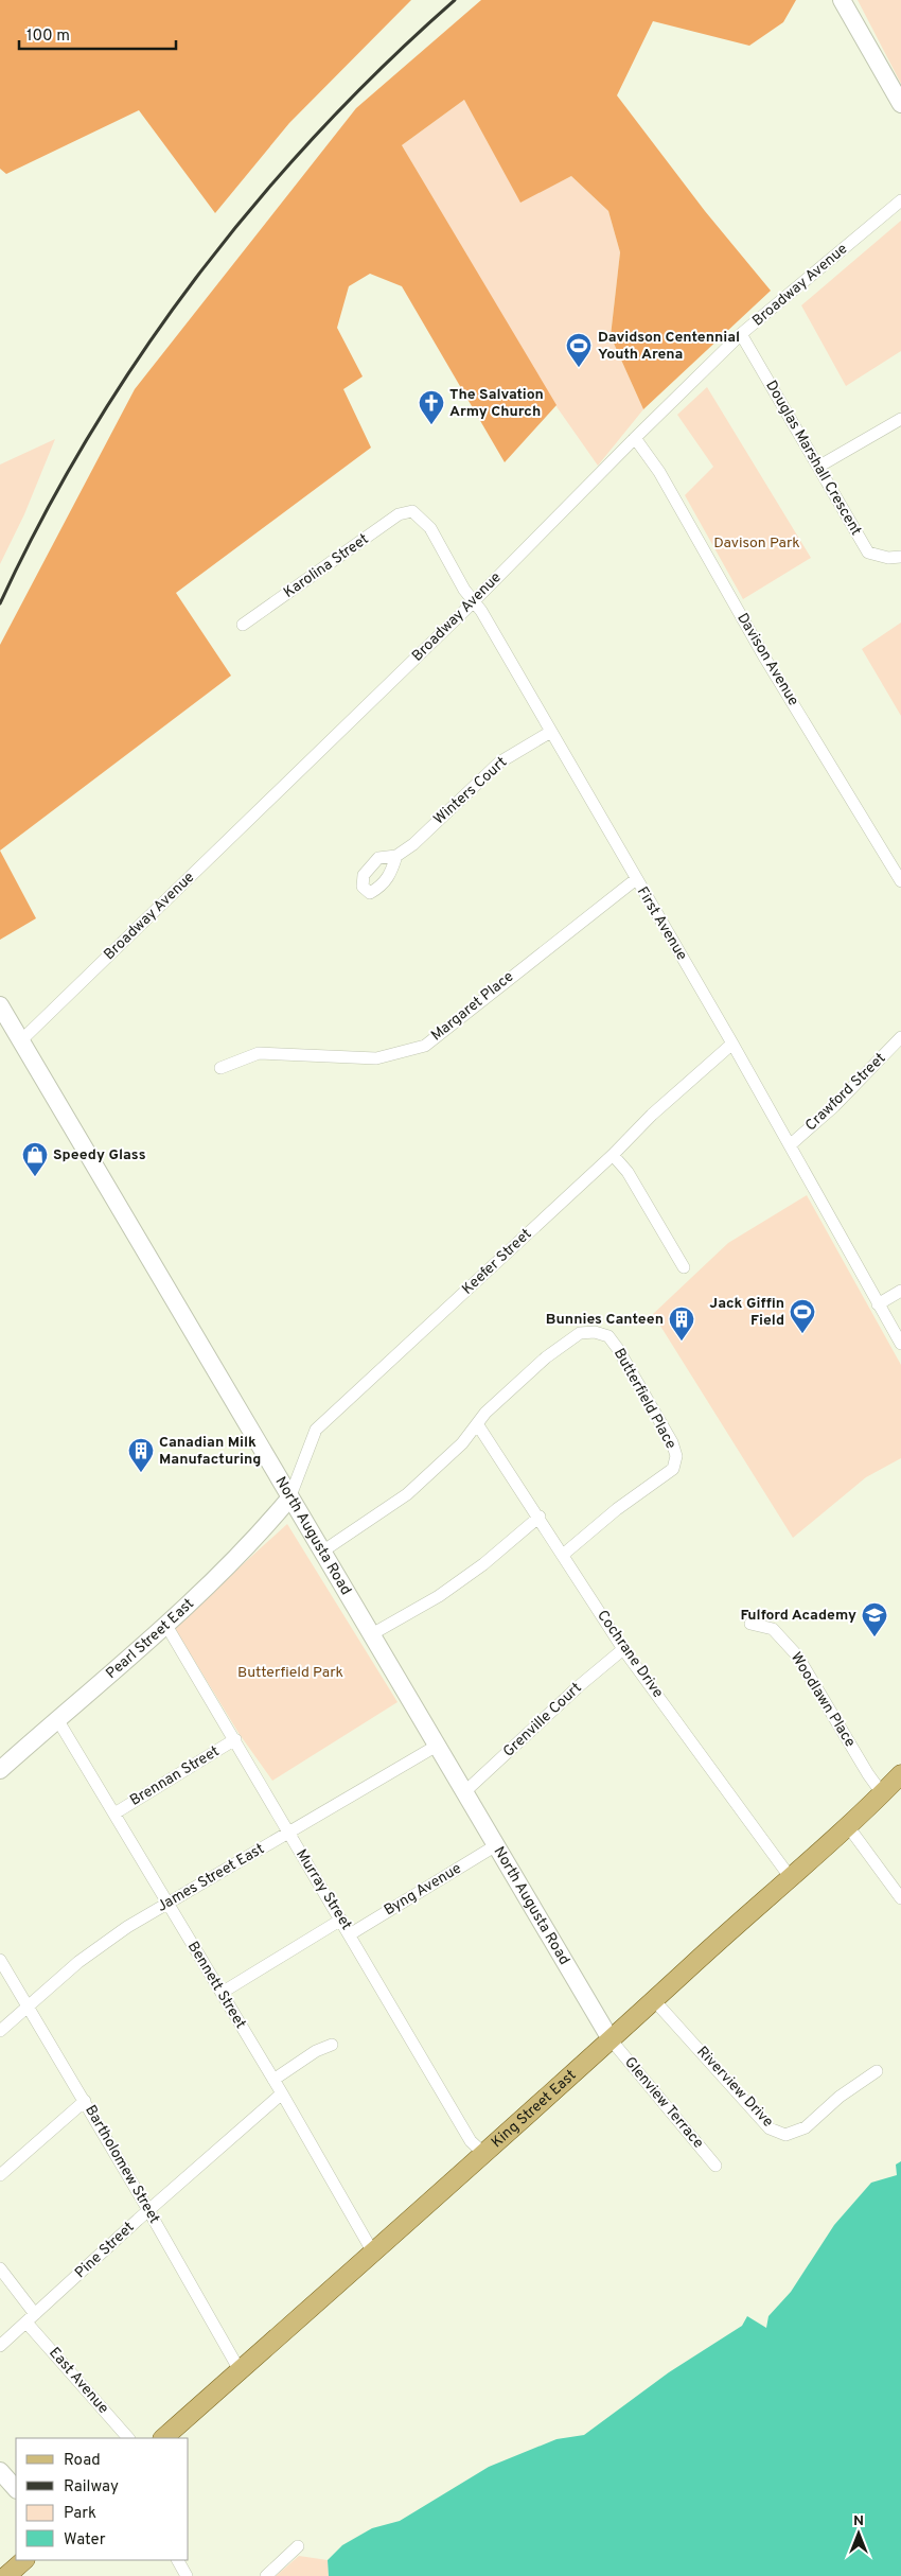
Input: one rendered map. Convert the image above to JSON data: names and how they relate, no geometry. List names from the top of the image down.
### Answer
{
  "streets": {
    "main road": ["North Augusta Road", "Pearl Street East", "King Street East"],
    "street": [
      "Broadway Avenue",
      "Douglas Marshall Crescent",
      "Karolina Street",
      "Davison Avenue",
      "Winters Court",
      "First Avenue",
      "Margaret Place",
      "Crawford Street",
      "Keefer Street",
      "Butterfield Place",
      "Cochrane Drive",
      "Woodlawn Place",
      "Grenville Court",
      "Brennan Street",
      "James Street East",
      "Murray Street",
      "Byng Avenue",
      "Bennett Street",
      "Riverview Drive",
      "Glenview Terrace",
      "Bartholomew Street",
      "Pine Street",
      "East Avenue"
    ]
  },
  "crossings": [
    ["Broadway Avenue", "Douglas Marshall Crescent"],
    ["Broadway Avenue", "Davison Avenue"],
    ["Broadway Avenue", "First Avenue"],
    ["Broadway Avenue", "North Augusta Road"],
    ["Karolina Street", "First Avenue"],
    ["Winters Court", "First Avenue"],
    ["First Avenue", "Margaret Place"],
    ["First Avenue", "Crawford Street"],
    ["First Avenue", "Keefer Street"],
    ["Keefer Street", "North Augusta Road"],
    ["Keefer Street", "Pearl Street East"],
    ["Butterfield Place", "North Augusta Road"],
    ["Butterfield Place", "Cochrane Drive"],
    ["North Augusta Road", "Pearl Street East"],
    ["North Augusta Road", "Grenville Court"],
    ["North Augusta Road", "James Street East"],
    ["North Augusta Road", "Byng Avenue"],
    ["North Augusta Road", "Glenview Terrace"],
    ["North Augusta Road", "King Street East"],
    ["Pearl Street East", "Murray Street"],
    ["Pearl Street East", "Bennett Street"],
    ["Cochrane Drive", "Grenville Court"],
    ["Cochrane Drive", "King Street East"],
    ["Woodlawn Place", "King Street East"],
    ["Brennan Street", "Murray Street"],
    ["Brennan Street", "Bennett Street"],
    ["James Street East", "Murray Street"],
    ["James Street East", "Bennett Street"],
    ["James Street East", "Bartholomew Street"],
    ["Murray Street", "Byng Avenue"],
    ["Murray Street", "King Street East"],
    ["Bennett Street", "King Street East"],
    ["Bennett Street", "Pine Street"],
    ["Riverview Drive", "King Street East"],
    ["Glenview Terrace", "King Street East"],
    ["King Street East", "Bartholomew Street"],
    ["Bartholomew Street", "Pine Street"],
    ["Pine Street", "East Avenue"]
  ],
  "parks": ["Davison Park", "Butterfield Park"],
  "places": {
    "sports": ["Davidson Centennial Youth Arena", "Jack Giffin Field"],
    "church": ["The Salvation Army Church"],
    "shop": ["Speedy Glass"],
    "building": ["Bunnies Canteen", "Canadian Milk Manufacturing"],
    "school or university": ["Fulford Academy"]
  },
  "legend": [
    "Road",
    "Railway",
    "Park",
    "Water"
  ],
  "scale_bar": "100 m",
  "north": "top"
}
